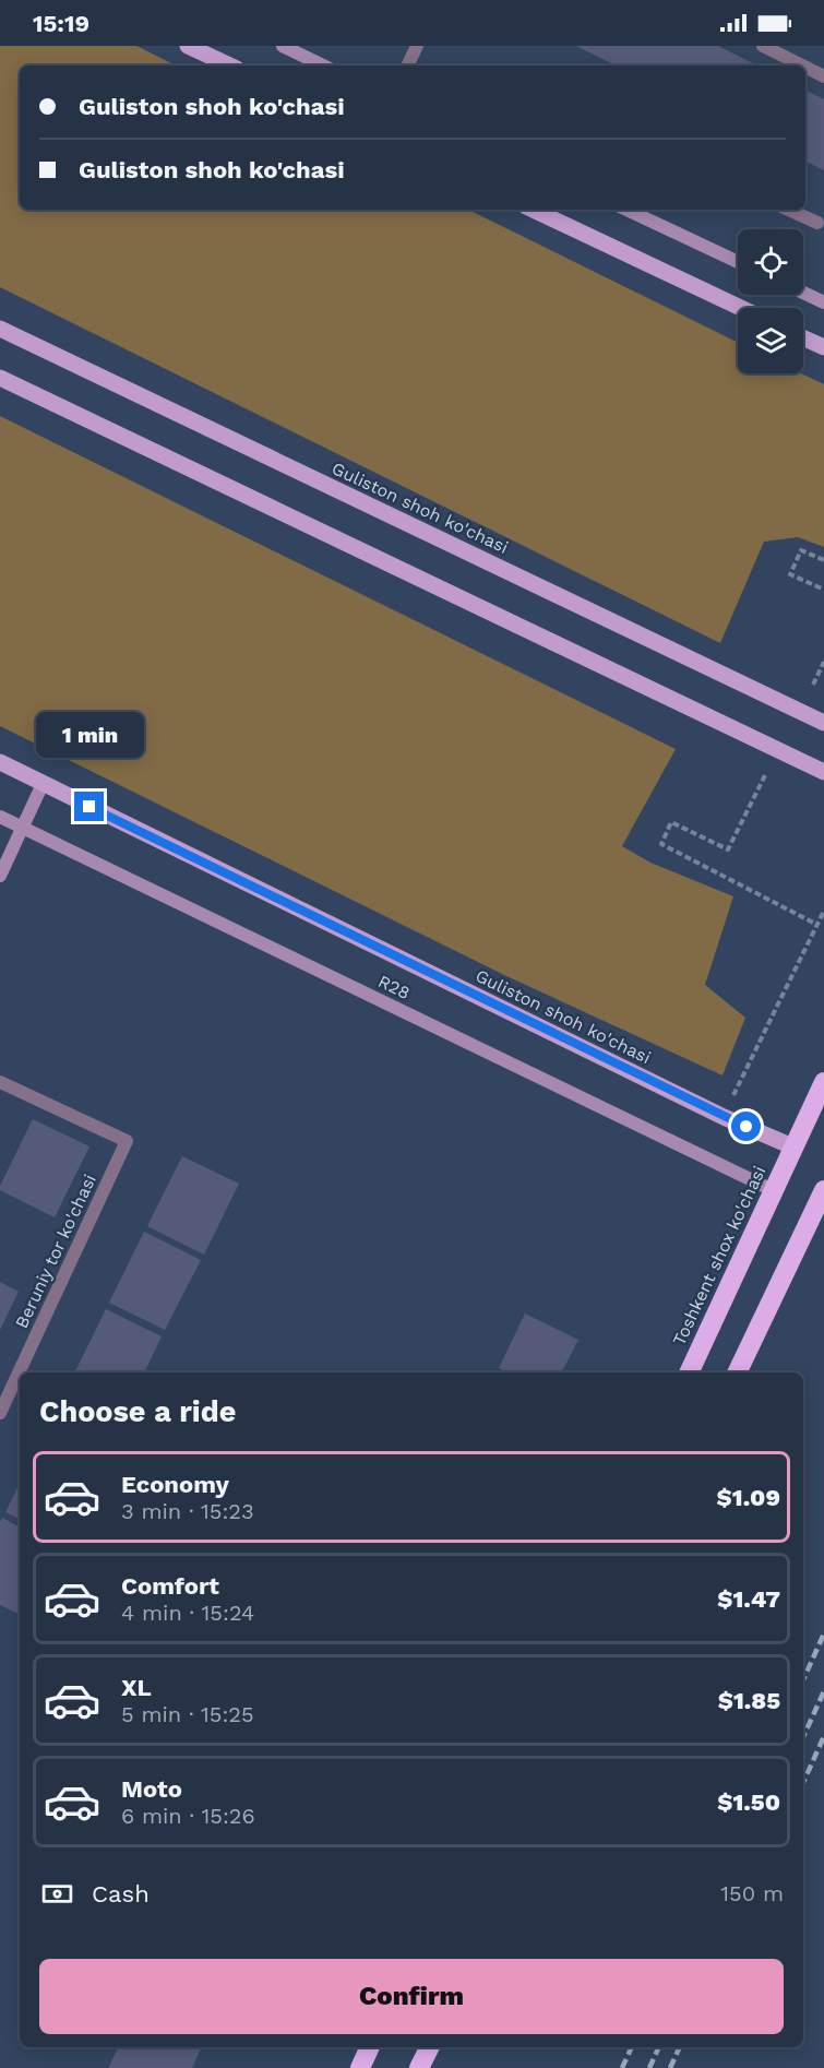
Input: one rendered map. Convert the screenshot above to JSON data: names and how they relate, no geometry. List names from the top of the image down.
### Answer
{
  "streets": {
    "highway": ["Toshkent shox ko'chasi"],
    "main road": ["Guliston shoh ko'chasi", "R28"],
    "street": ["Beruniy tor ko'chasi"]
  },
  "crossings": [
    ["Guliston shoh ko'chasi", "Toshkent shox ko'chasi"],
    ["R28", "Toshkent shox ko'chasi"]
  ],
  "page": {
    "status": "15:19",
    "banner": ["Guliston shoh ko'chasi", "Guliston shoh ko'chasi"],
    "bubble": "1 min",
    "heading": "Choose a ride",
    "list": [
      {
        "name": "Economy",
        "note": "3 min · 15:23",
        "value": "$1.09"
      },
      {
        "name": "Comfort",
        "note": "4 min · 15:24",
        "value": "$1.47"
      },
      {
        "name": "XL",
        "note": "5 min · 15:25",
        "value": "$1.85"
      },
      {
        "name": "Moto",
        "note": "6 min · 15:26",
        "value": "$1.50"
      }
    ],
    "pay": ["Cash", "150 m"],
    "buttons": "Confirm"
  }
}
